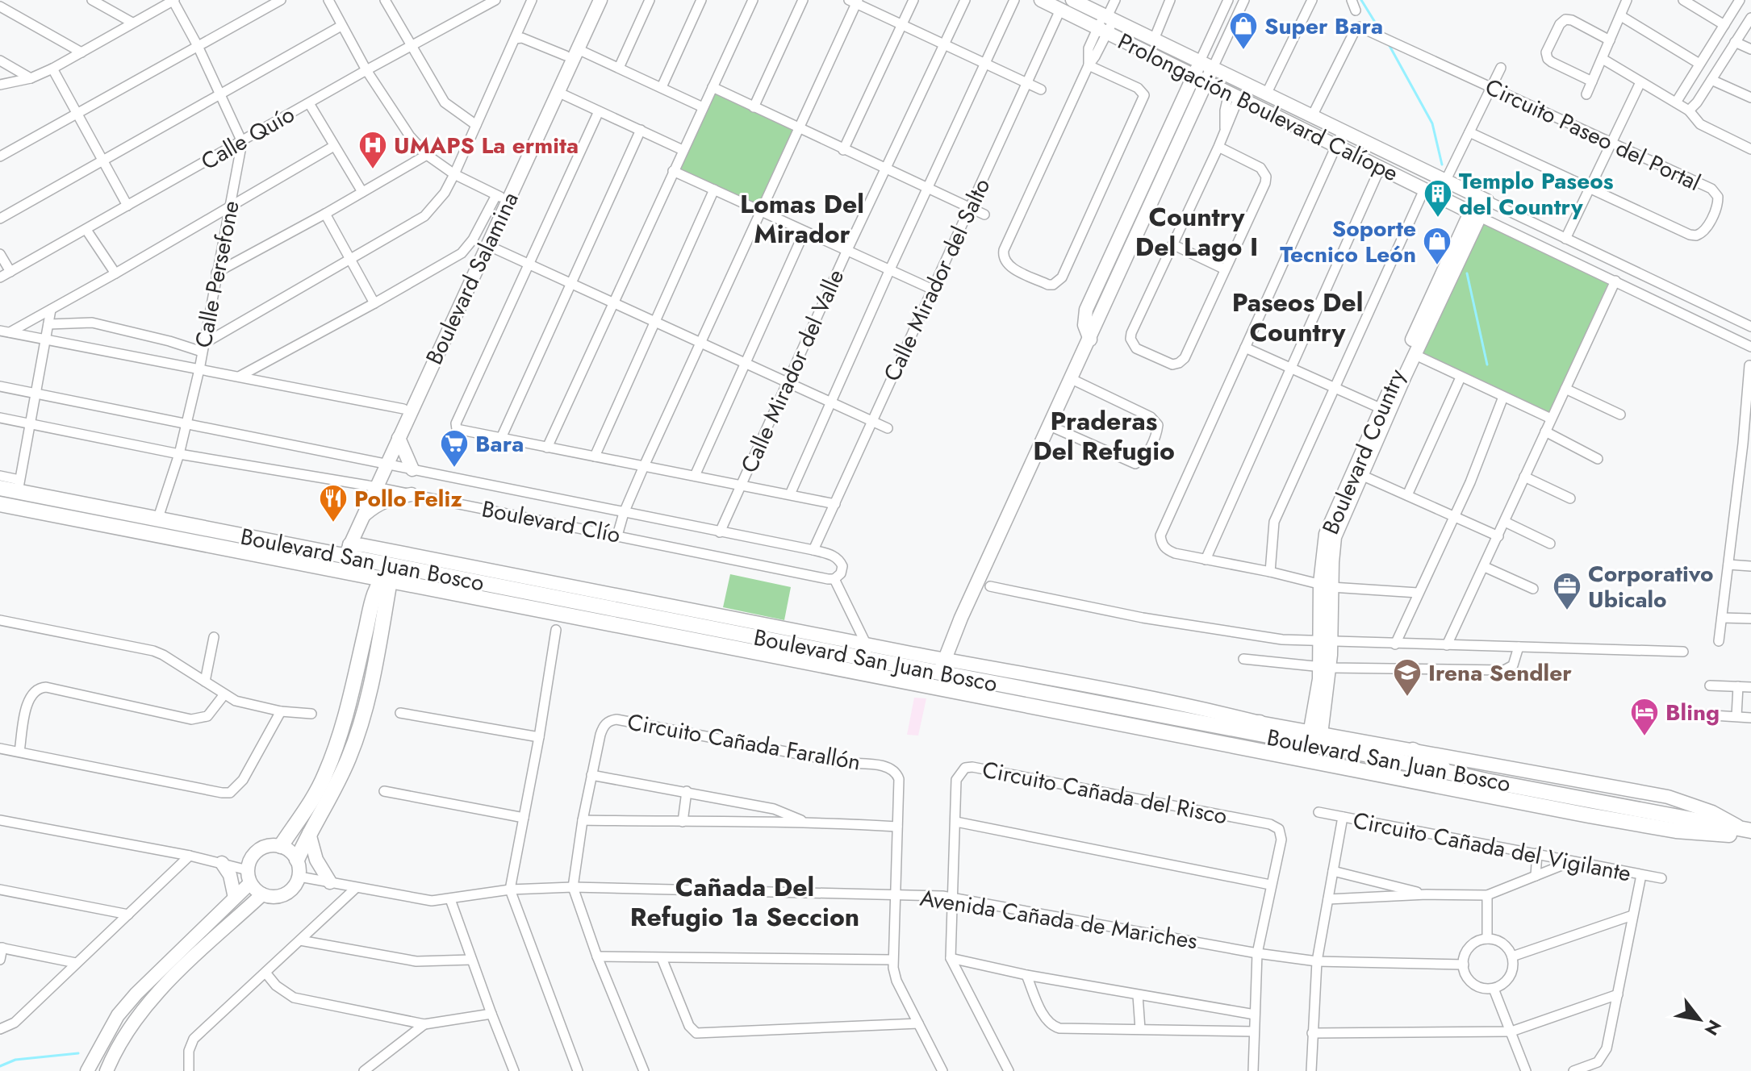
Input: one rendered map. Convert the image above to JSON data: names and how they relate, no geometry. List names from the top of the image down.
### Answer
{
  "streets": {
    "main road": ["Boulevard San Juan Bosco"],
    "street": [
      "Prolongación Boulevard Calíope",
      "Circuito Paseo del Portal",
      "Calle Quío",
      "Calle Persefone",
      "Boulevard Salamina",
      "Calle Mirador del Salto",
      "Calle Mirador del Valle",
      "Boulevard Country",
      "Boulevard Clío",
      "Circuito Cañada Farallón",
      "Circuito Cañada del Risco",
      "Circuito Cañada del Vigilante",
      "Avenida Cañada de Mariches"
    ]
  },
  "crossings": [
    ["Prolongación Boulevard Calíope", "Circuito Paseo del Portal"],
    ["Prolongación Boulevard Calíope", "Calle Mirador del Salto"],
    ["Prolongación Boulevard Calíope", "Boulevard Country"],
    ["Calle Quío", "Calle Persefone"],
    ["Calle Persefone", "Boulevard Clío"],
    ["Calle Persefone", "Boulevard San Juan Bosco"],
    ["Boulevard Salamina", "Boulevard Clío"],
    ["Boulevard Salamina", "Boulevard San Juan Bosco"],
    ["Boulevard Country", "Boulevard San Juan Bosco"],
    ["Circuito Cañada Farallón", "Avenida Cañada de Mariches"],
    ["Circuito Cañada del Risco", "Avenida Cañada de Mariches"],
    ["Circuito Cañada del Vigilante", "Avenida Cañada de Mariches"]
  ],
  "districts": [
    "Lomas Del Mirador",
    "Country Del Lago I",
    "Paseos Del Country",
    "Praderas Del Refugio",
    "Cañada Del Refugio 1a Seccion"
  ],
  "places": {
    "shop": ["Super Bara", "Soporte Tecnico León"],
    "hospital": ["UMAPS La ermita"],
    "building": ["Templo Paseos del Country"],
    "supermarket": ["Bara"],
    "restaurant": ["Pollo Feliz"],
    "office": ["Corporativo Ubicalo"],
    "school or university": ["Irena Sendler"],
    "hotel": ["Bling"]
  },
  "north": "bottom right"
}
